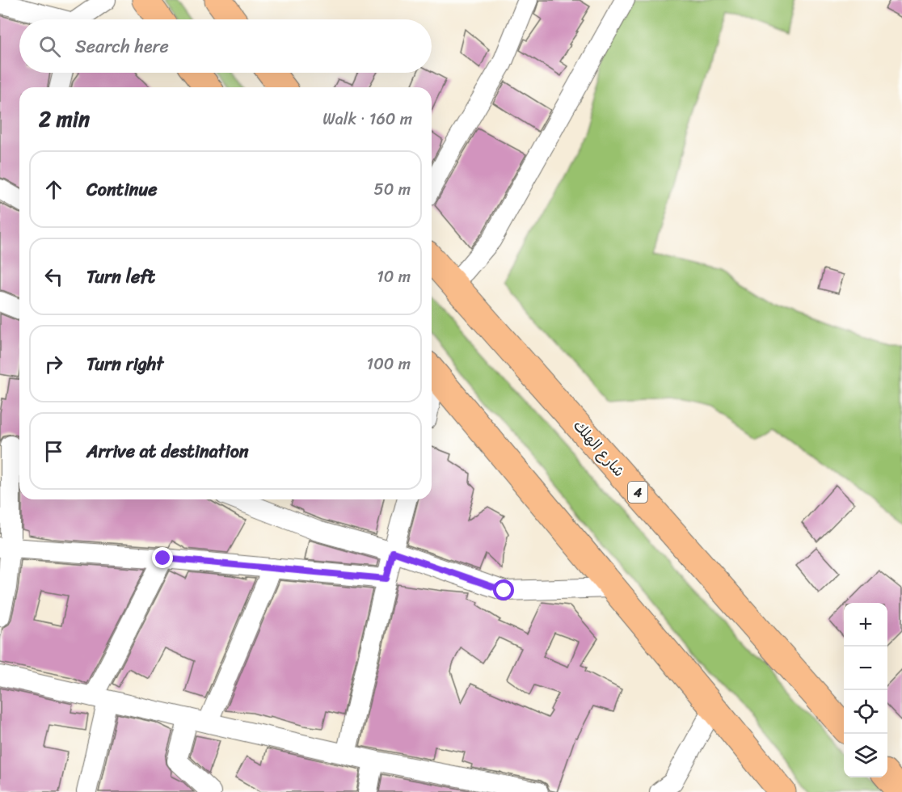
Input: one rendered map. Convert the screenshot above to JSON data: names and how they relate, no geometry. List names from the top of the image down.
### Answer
{
  "streets": {
    "highway": ["شارع الهلك", "4"]
  },
  "page": {
    "search": "Search here",
    "heading": ["2 min", "Walk · 160 m"],
    "list": [
      ["Continue", "50 m"],
      ["Turn left", "10 m"],
      ["Turn right", "100 m"],
      "Arrive at destination"
    ],
    "map_buttons": ["+", "−"]
  }
}
